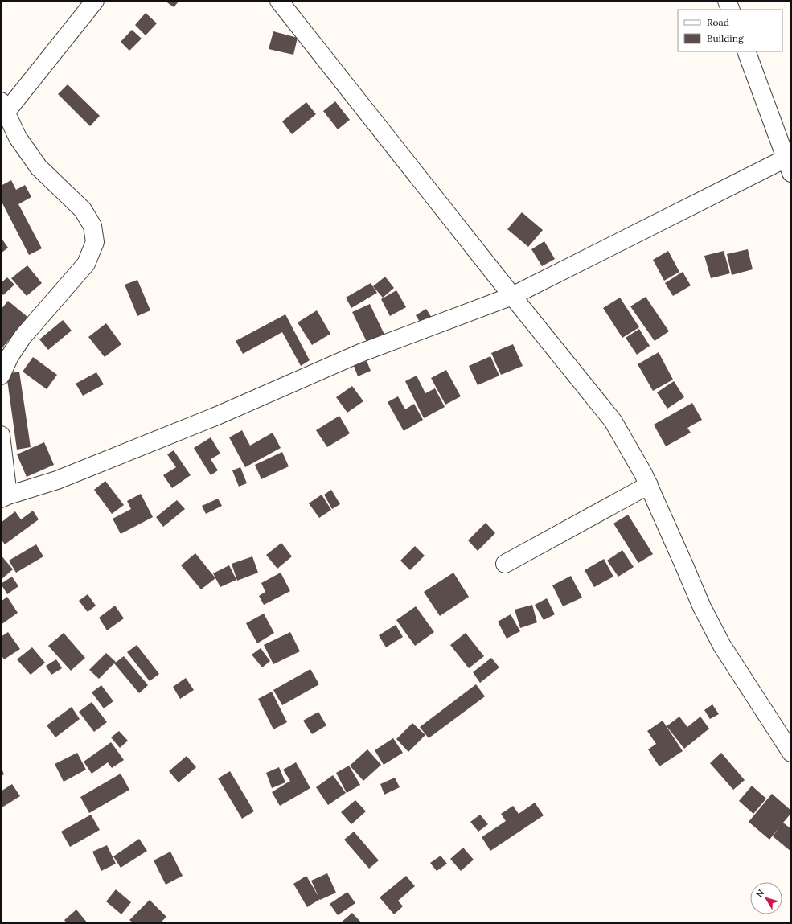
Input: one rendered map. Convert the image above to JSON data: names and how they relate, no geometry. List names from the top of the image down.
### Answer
{
  "legend": ["Road", "Building"],
  "north": "top left"
}
